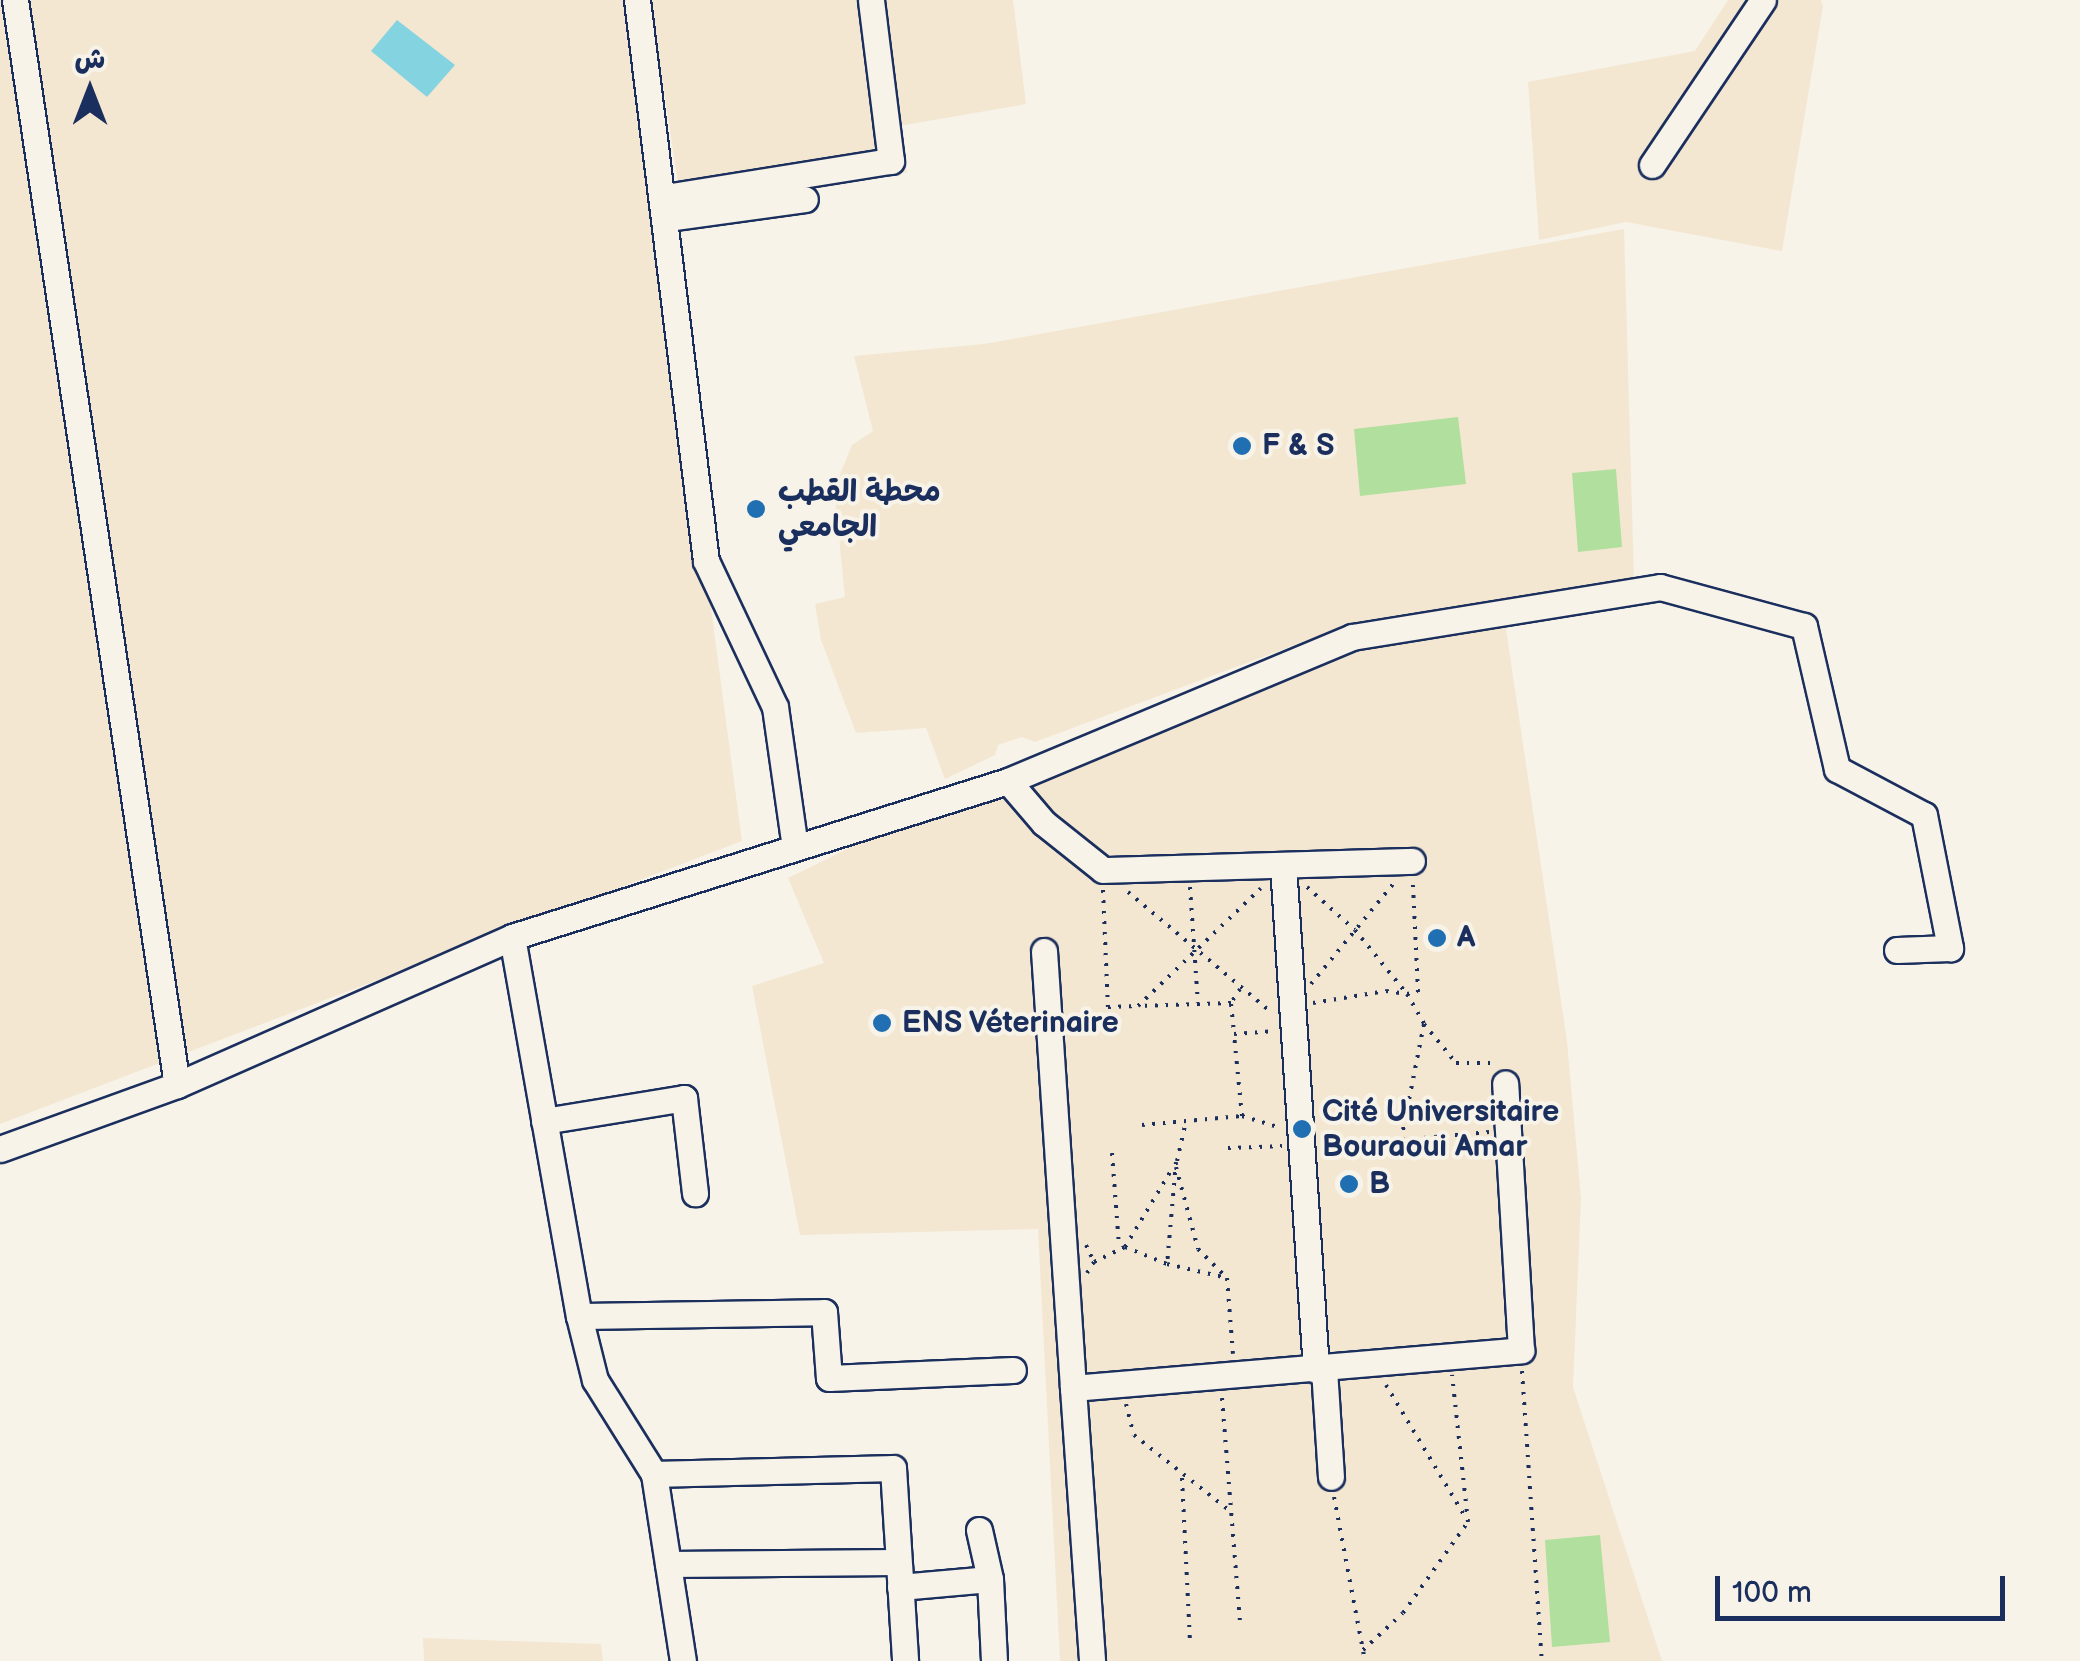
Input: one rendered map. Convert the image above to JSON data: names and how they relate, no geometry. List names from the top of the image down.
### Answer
{
  "places": [
    "F & S",
    "محطة القطب الجامعي",
    "A",
    "ENS Véterinaire",
    "Cité Universitaire Bouraoui Amar",
    "B"
  ],
  "scale_bar": "100 m",
  "north": "top"
}
